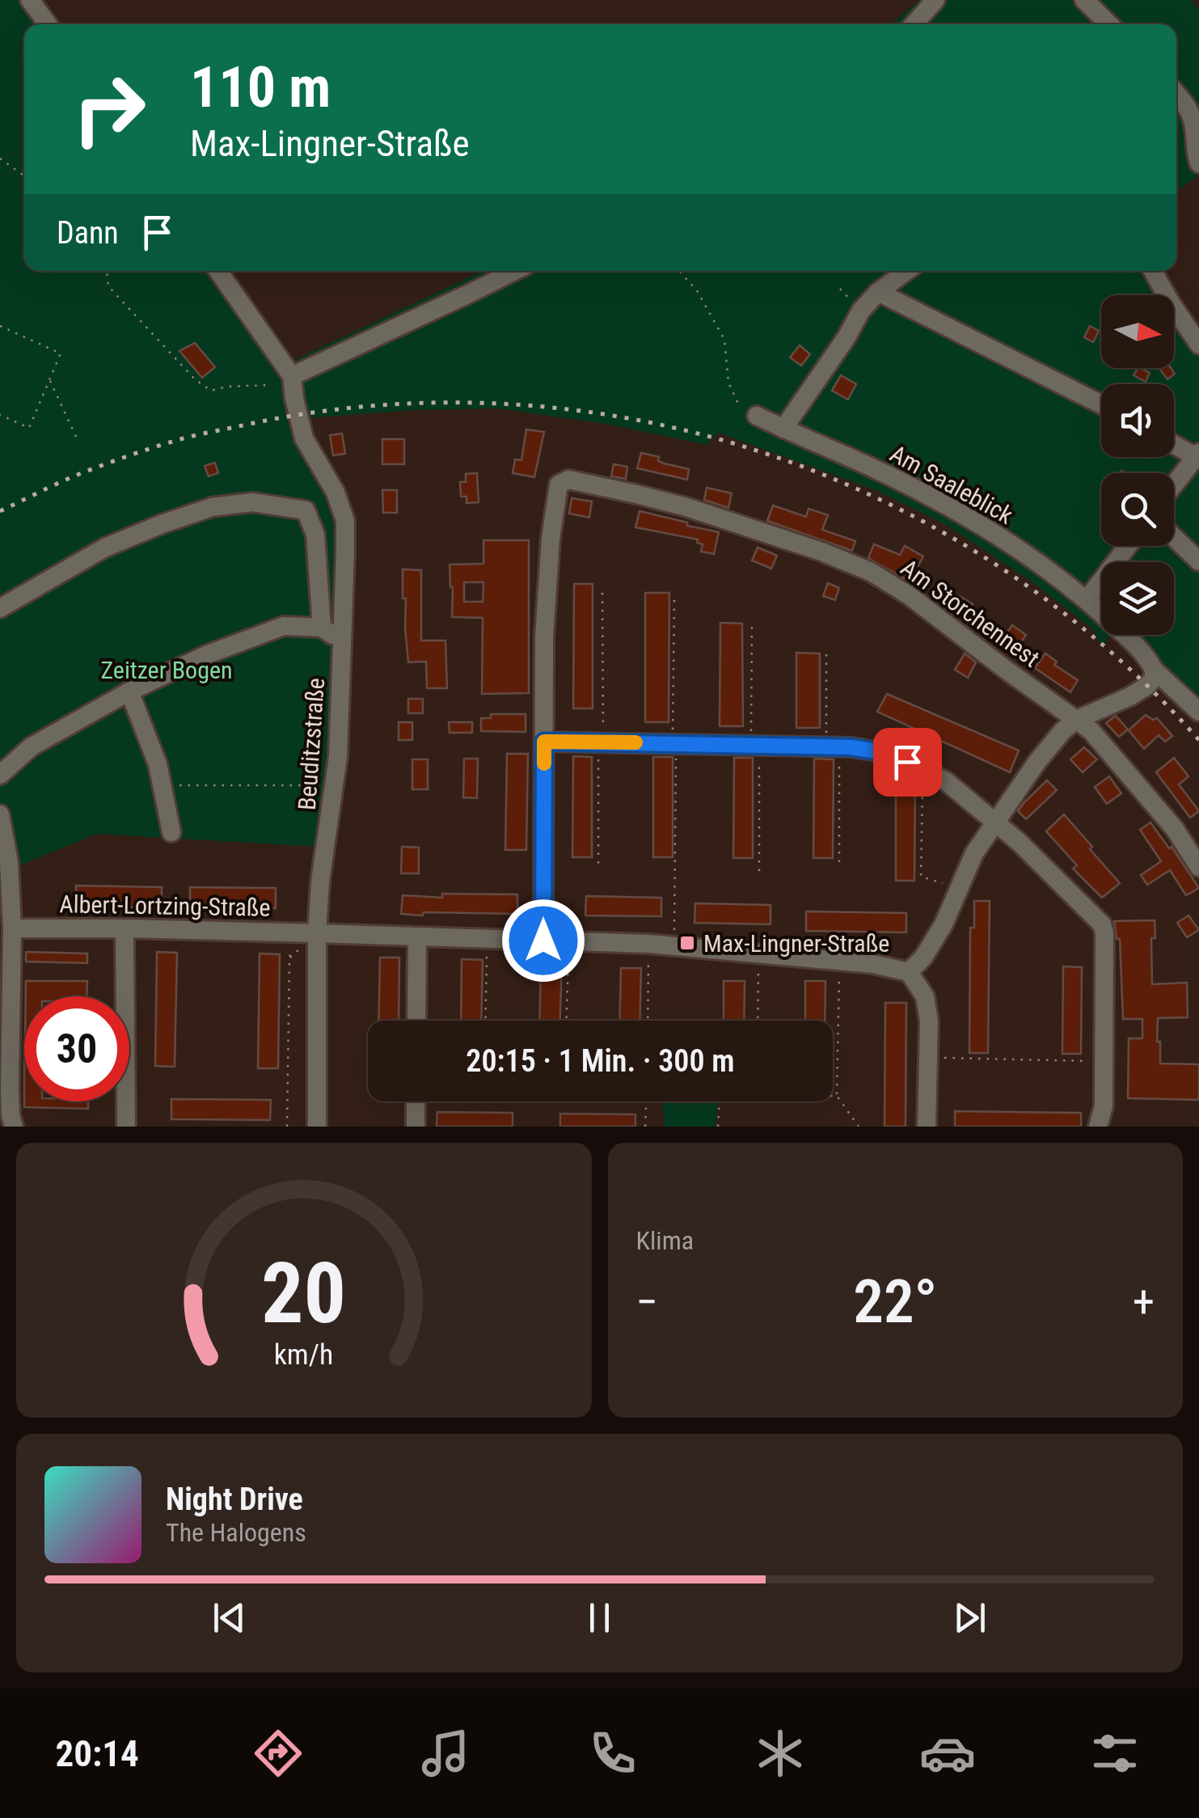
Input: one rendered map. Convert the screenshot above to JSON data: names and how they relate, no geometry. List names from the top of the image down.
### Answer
{
  "streets": {
    "street": [
      "Am Saaleblick",
      "Am Storchennest",
      "Beuditzstraße",
      "Albert-Lortzing-Straße"
    ]
  },
  "crossings": [
    ["Beuditzstraße", "Albert-Lortzing-Straße"]
  ],
  "parks": ["Zeitzer Bogen"],
  "places": {
    "transit": ["Max-Lingner-Straße"]
  },
  "north": "right",
  "page": {
    "turn": ["110 m", "Max-Lingner-Straße"],
    "then": "Dann",
    "limit": "30",
    "trip": "20:15 · 1 Min. · 300 m",
    "tile": "Klima",
    "heat": ["−", "22°", "+"],
    "song": ["Night Drive", "The Halogens"],
    "tabs": "20:14",
    "gauge": ["20", "km/h"]
  }
}
